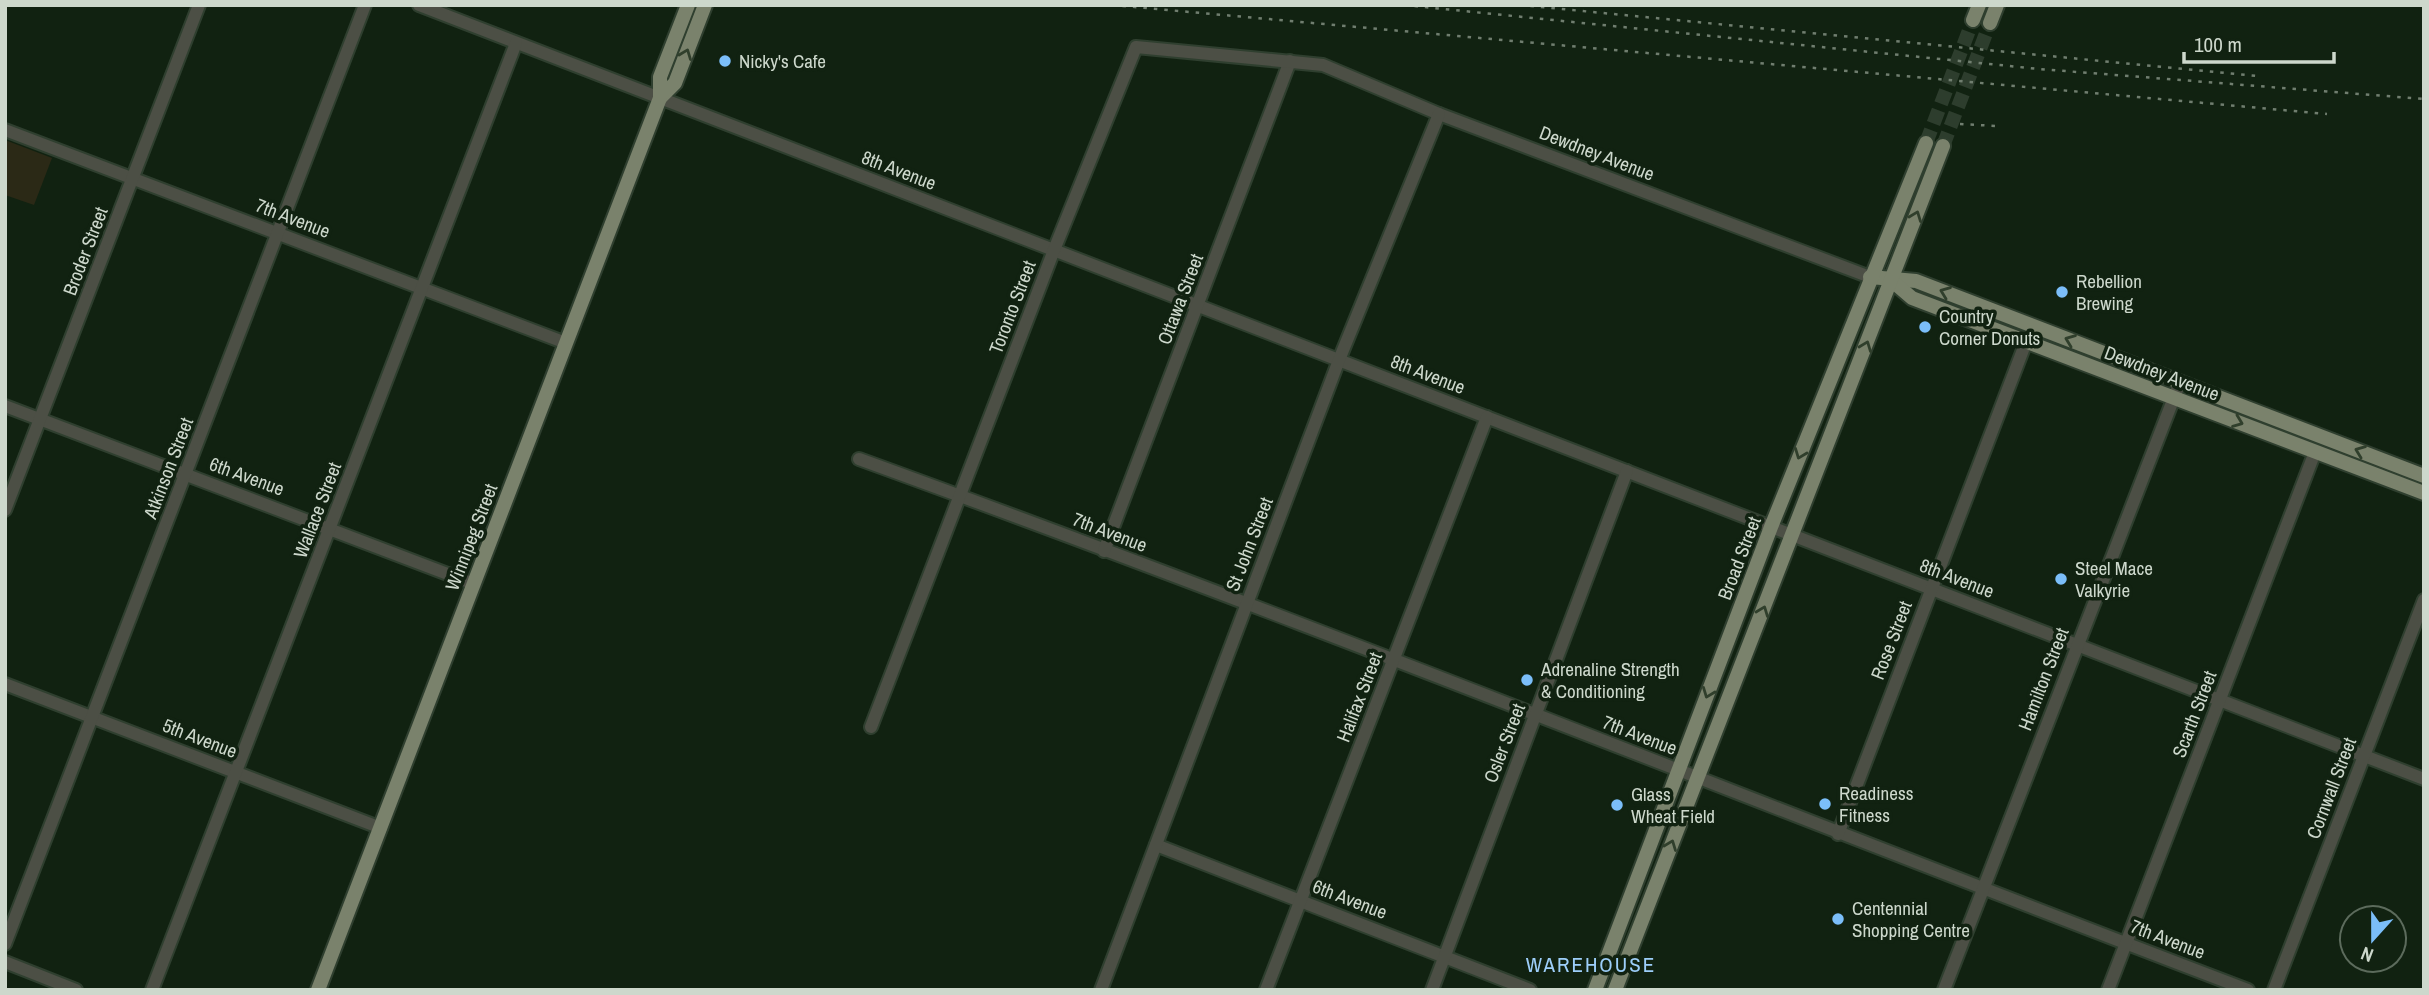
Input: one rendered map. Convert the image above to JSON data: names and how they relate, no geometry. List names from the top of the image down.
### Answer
{
  "streets": {
    "main road": ["Dewdney Avenue", "Winnipeg Street", "Broad Street"],
    "street": [
      "8th Avenue",
      "7th Avenue",
      "Broder Street",
      "Ottawa Street",
      "Toronto Street",
      "Atkinson Street",
      "6th Avenue",
      "Wallace Street",
      "St John Street",
      "Rose Street",
      "Hamilton Street",
      "Halifax Street",
      "Scarth Street",
      "5th Avenue",
      "Osler Street",
      "Cornwall Street"
    ]
  },
  "crossings": [
    ["Dewdney Avenue", "Ottawa Street"],
    ["Dewdney Avenue", "Toronto Street"],
    ["Dewdney Avenue", "St John Street"],
    ["Dewdney Avenue", "Broad Street"],
    ["Dewdney Avenue", "Rose Street"],
    ["Dewdney Avenue", "Hamilton Street"],
    ["Dewdney Avenue", "Scarth Street"],
    ["8th Avenue", "Ottawa Street"],
    ["8th Avenue", "Toronto Street"],
    ["8th Avenue", "Wallace Street"],
    ["8th Avenue", "Winnipeg Street"],
    ["8th Avenue", "St John Street"],
    ["8th Avenue", "Broad Street"],
    ["8th Avenue", "Rose Street"],
    ["8th Avenue", "Hamilton Street"],
    ["8th Avenue", "Halifax Street"],
    ["8th Avenue", "Scarth Street"],
    ["8th Avenue", "Osler Street"],
    ["8th Avenue", "Cornwall Street"],
    ["7th Avenue", "Broder Street"],
    ["7th Avenue", "Ottawa Street"],
    ["7th Avenue", "Toronto Street"],
    ["7th Avenue", "Atkinson Street"],
    ["7th Avenue", "Wallace Street"],
    ["7th Avenue", "Winnipeg Street"],
    ["7th Avenue", "St John Street"],
    ["7th Avenue", "Broad Street"],
    ["7th Avenue", "Rose Street"],
    ["7th Avenue", "Hamilton Street"],
    ["7th Avenue", "Halifax Street"],
    ["7th Avenue", "Scarth Street"],
    ["7th Avenue", "Osler Street"],
    ["Broder Street", "6th Avenue"],
    ["Ottawa Street", "Toronto Street"],
    ["Atkinson Street", "6th Avenue"],
    ["Atkinson Street", "5th Avenue"],
    ["6th Avenue", "Wallace Street"],
    ["6th Avenue", "Winnipeg Street"],
    ["6th Avenue", "St John Street"],
    ["6th Avenue", "Halifax Street"],
    ["6th Avenue", "Osler Street"],
    ["Wallace Street", "5th Avenue"],
    ["Winnipeg Street", "5th Avenue"]
  ],
  "districts": ["WAREHOUSE"],
  "places": [
    "Nicky's Cafe",
    "Rebellion Brewing",
    "Country Corner Donuts",
    "Steel Mace Valkyrie",
    "Adrenaline Strength & Conditioning",
    "Readiness Fitness",
    "Glass Wheat Field",
    "Centennial Shopping Centre"
  ],
  "scale_bar": "100 m",
  "north": "bottom"
}
